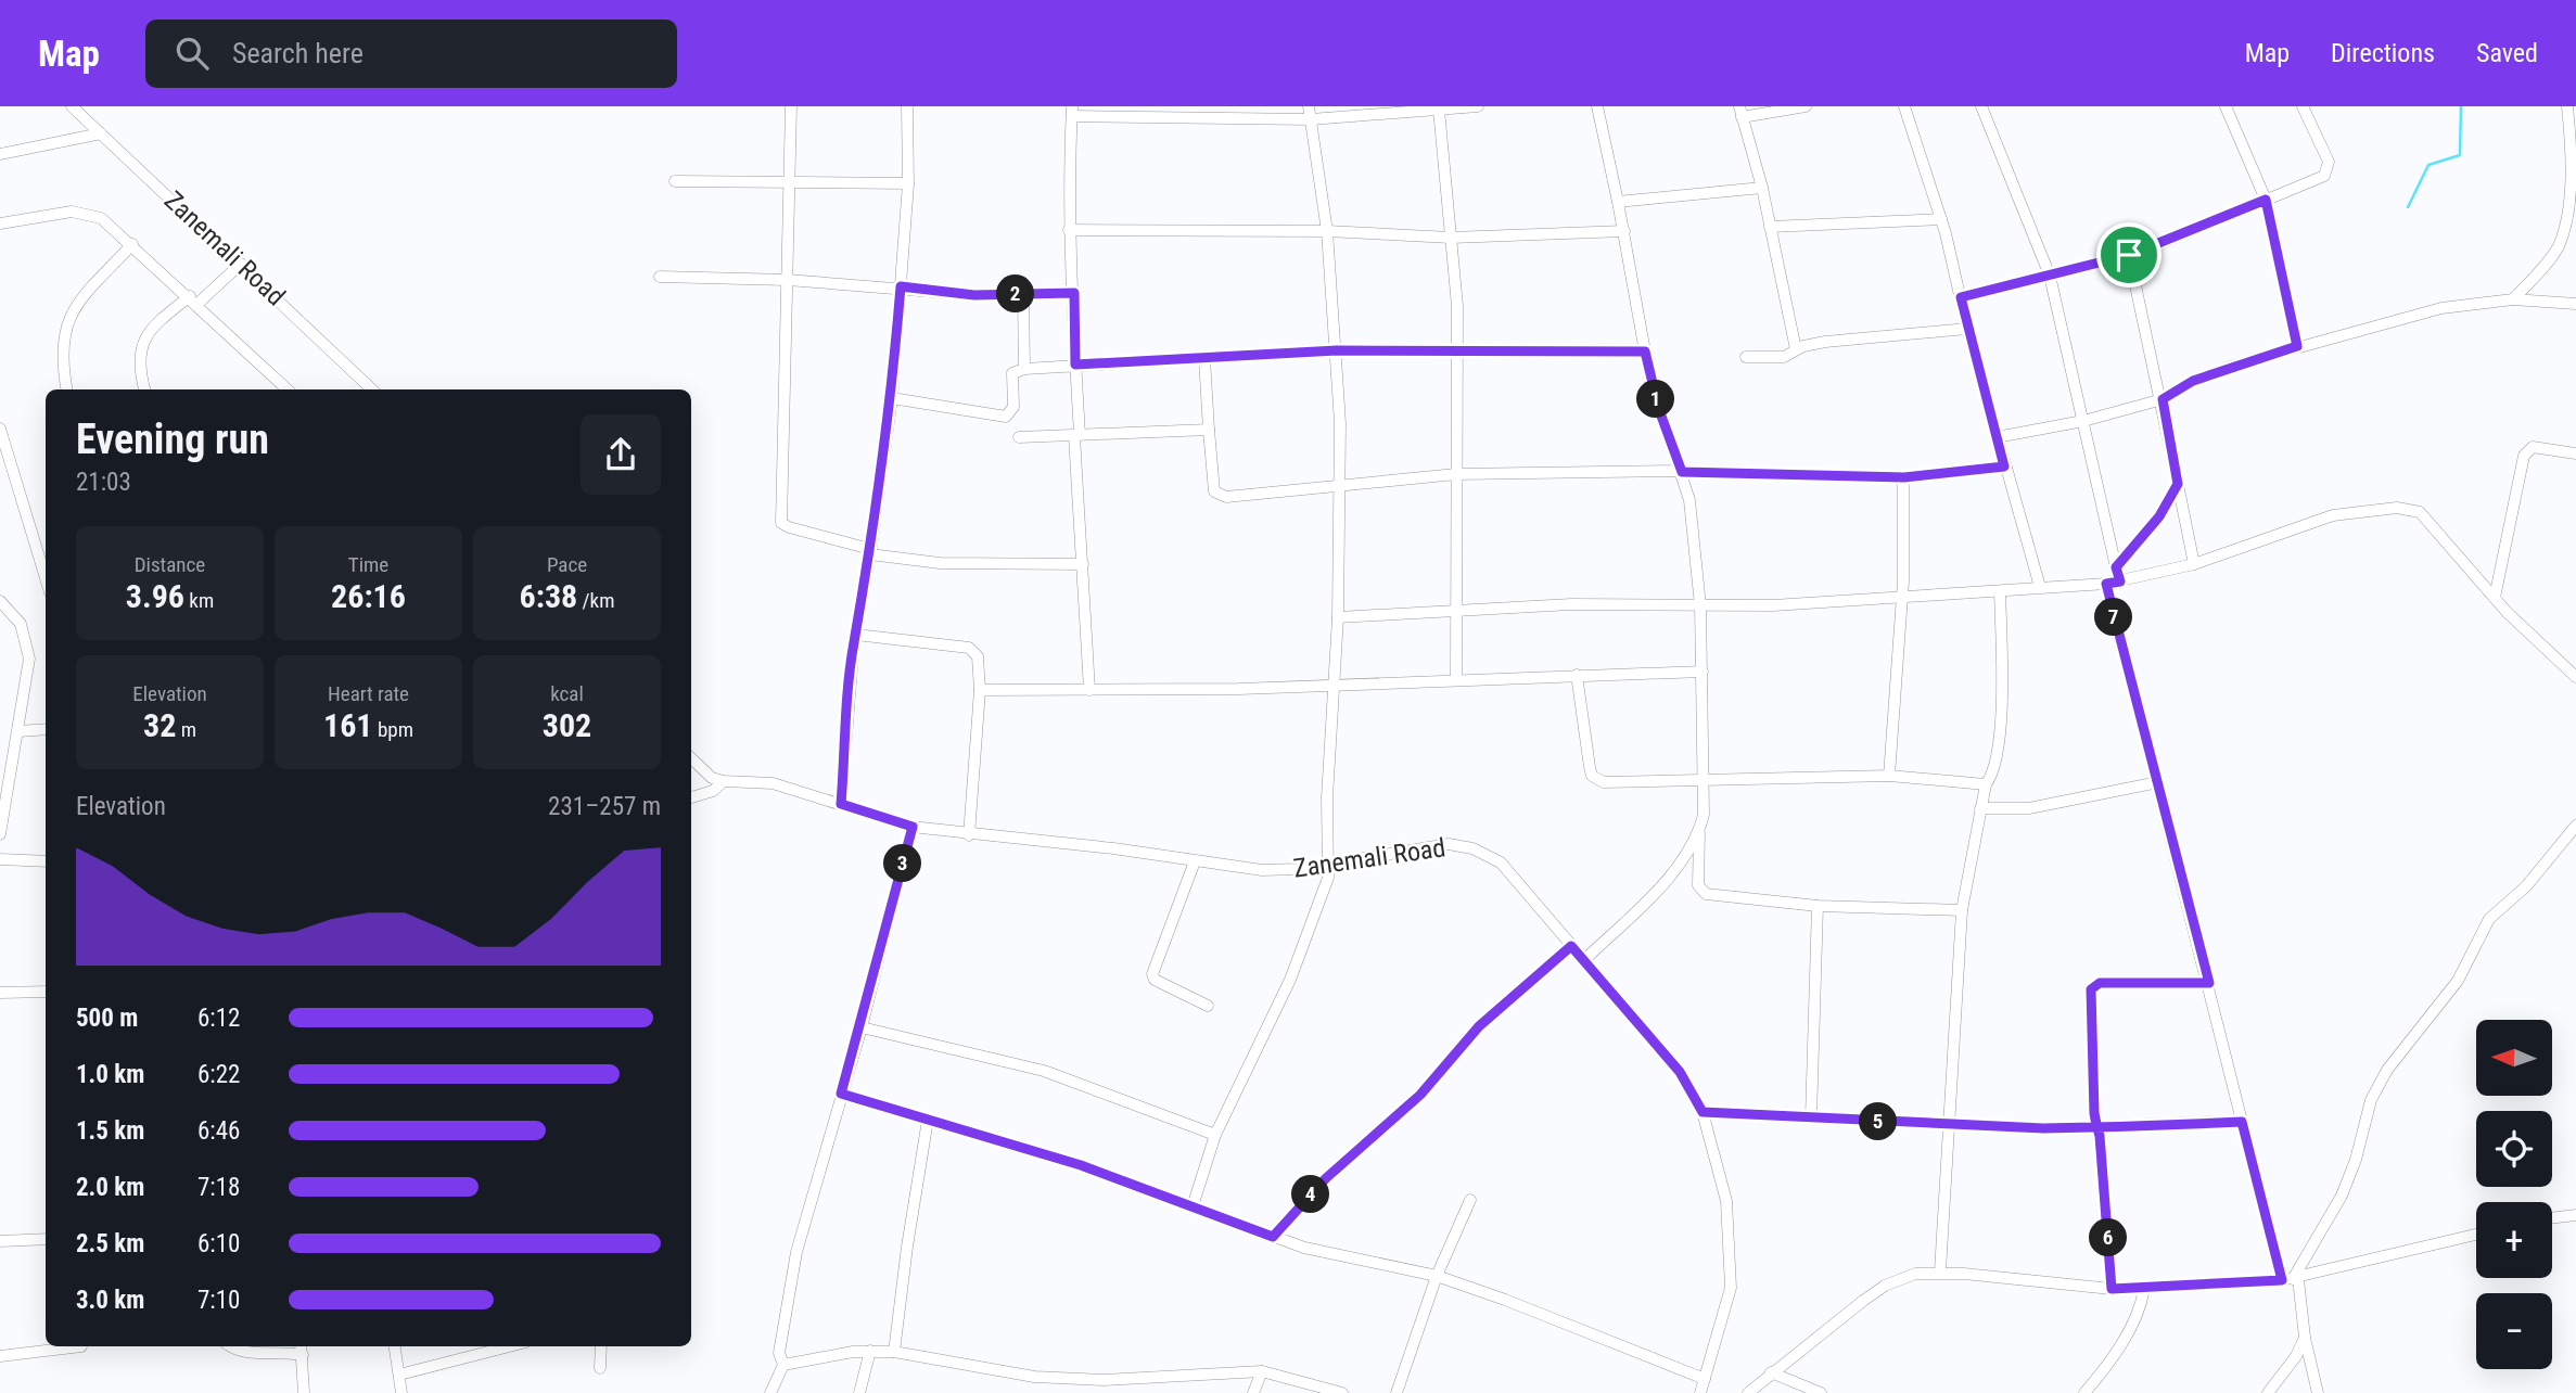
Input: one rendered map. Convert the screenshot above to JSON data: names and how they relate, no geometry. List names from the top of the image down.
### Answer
{
  "streets": {
    "street": ["Zanemali Road"]
  },
  "north": "left",
  "page": {
    "header": "Map",
    "search": "Search here",
    "nav": ["Map", "Directions", "Saved"],
    "pins": [
      "2",
      "1",
      "7",
      "3",
      "5",
      "4",
      "6"
    ],
    "heading": ["Evening run", "21:03"],
    "stats": [
      ["Distance", "3.96 km"],
      ["Time", "26:16"],
      ["Pace", "6:38 /km"],
      ["Elevation", "32 m"],
      ["Heart rate", "161 bpm"],
      ["kcal", "302"]
    ],
    "chart": ["Elevation", "231–257 m"],
    "list": [
      {
        "name": "500 m",
        "note": "6:12"
      },
      {
        "name": "1.0 km",
        "note": "6:22"
      },
      {
        "name": "1.5 km",
        "note": "6:46"
      },
      {
        "name": "2.0 km",
        "note": "7:18"
      },
      {
        "name": "2.5 km",
        "note": "6:10"
      },
      {
        "name": "3.0 km",
        "note": "7:10"
      }
    ],
    "map_buttons": ["+", "−"]
  }
}
